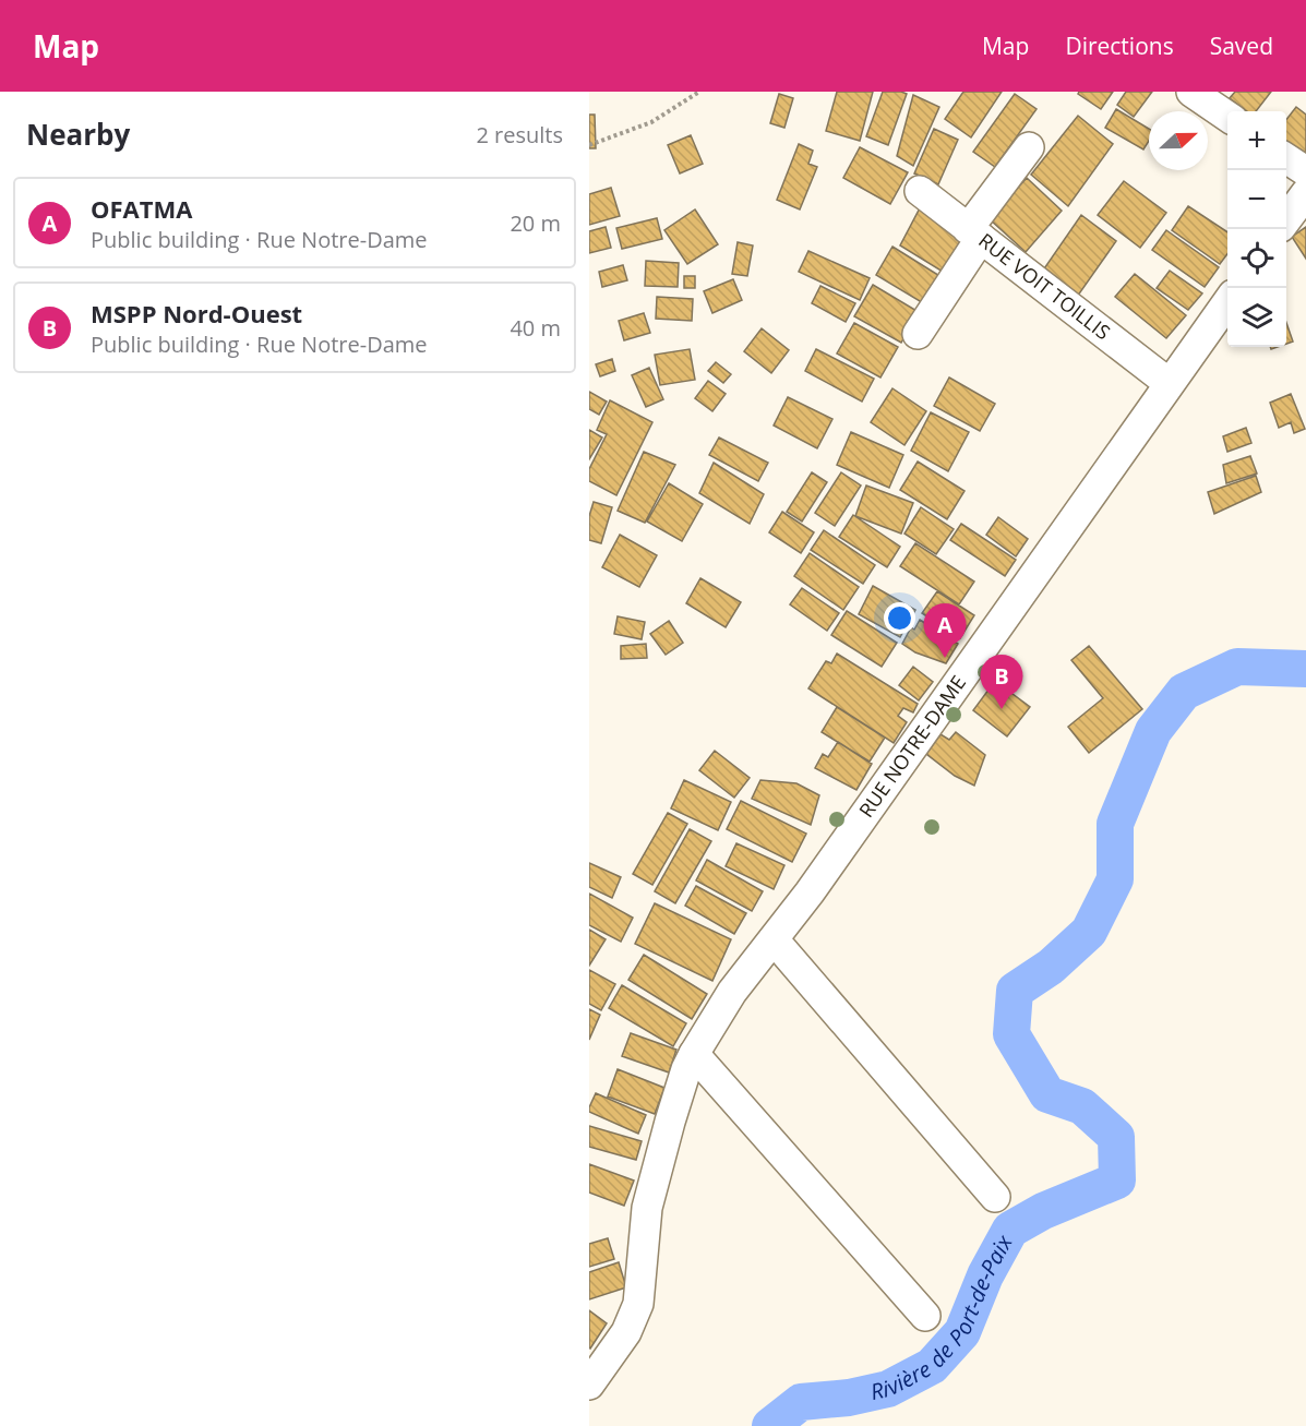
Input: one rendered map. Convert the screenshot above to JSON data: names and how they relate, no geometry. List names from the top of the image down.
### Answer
{
  "streets": {
    "street": ["RUE VOIT TOILLIS", "RUE NOTRE-DAME"]
  },
  "crossings": [
    ["RUE VOIT TOILLIS", "RUE NOTRE-DAME"]
  ],
  "water": ["Rivière de Port-de-Paix"],
  "north": "right",
  "page": {
    "header": "Map",
    "nav": ["Map", "Directions", "Saved"],
    "heading": ["Nearby", "2 results"],
    "map_buttons": ["+", "−"],
    "list": [
      {
        "mark": "A",
        "name": "OFATMA",
        "note": "Public building · Rue Notre-Dame",
        "value": "20 m"
      },
      {
        "mark": "B",
        "name": "MSPP Nord-Ouest",
        "note": "Public building · Rue Notre-Dame",
        "value": "40 m"
      }
    ],
    "pins": ["A", "B"]
  }
}
